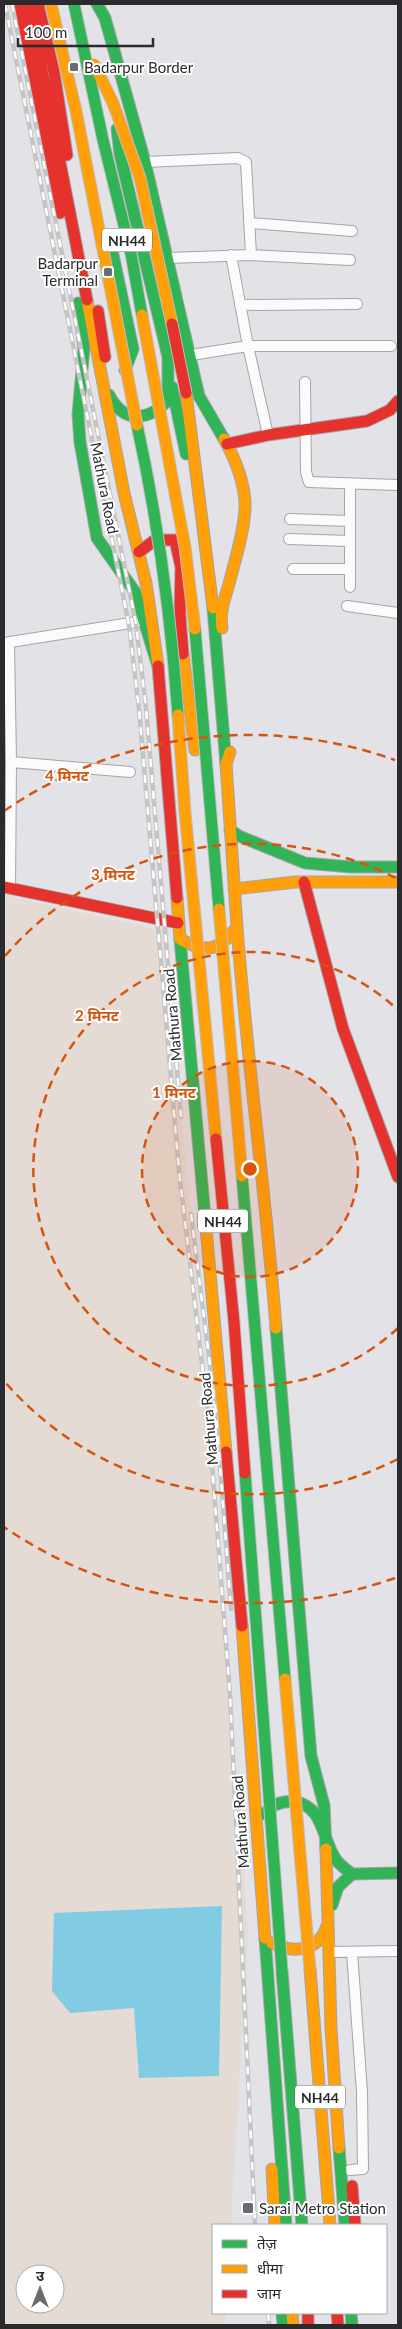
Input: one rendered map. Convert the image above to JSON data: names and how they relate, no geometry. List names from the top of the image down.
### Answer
{
  "streets": {
    "main road": ["NH44", "Mathura Road"]
  },
  "places": {
    "transit": ["Badarpur Border", "Badarpur Terminal", "Sarai Metro Station"]
  },
  "legend": ["तेज़", "धीमा", "जाम"],
  "scale_bar": "100 m",
  "north": "top",
  "rings": [
    "4 मिनट",
    "3 मिनट",
    "2 मिनट",
    "1 मिनट"
  ]
}
